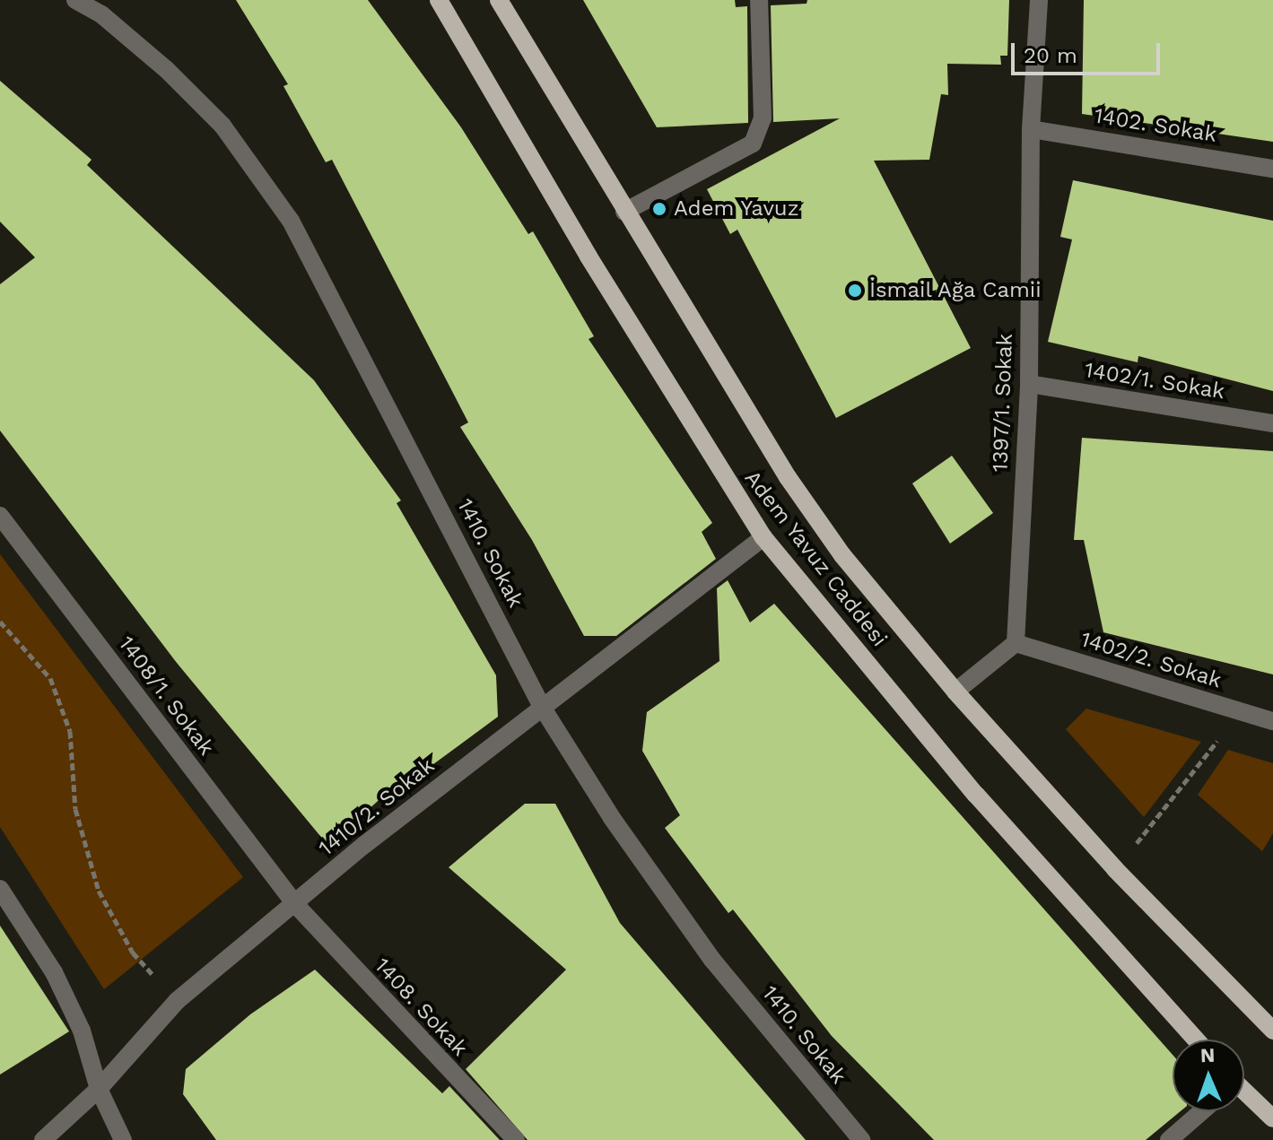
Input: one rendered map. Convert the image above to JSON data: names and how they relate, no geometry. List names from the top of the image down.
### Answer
{
  "streets": {
    "main road": ["Adem Yavuz Caddesi"],
    "street": [
      "1402. Sokak",
      "1402/1. Sokak",
      "1397/1. Sokak",
      "1410. Sokak",
      "1402/2. Sokak",
      "1408/1. Sokak",
      "1410/2. Sokak",
      "1408. Sokak"
    ]
  },
  "crossings": [
    ["1402. Sokak", "1397/1. Sokak"],
    ["1402/1. Sokak", "1397/1. Sokak"],
    ["1397/1. Sokak", "1402/2. Sokak"],
    ["1410. Sokak", "1410/2. Sokak"],
    ["Adem Yavuz Caddesi", "1410/2. Sokak"],
    ["1408/1. Sokak", "1410/2. Sokak"],
    ["1408/1. Sokak", "1408. Sokak"],
    ["1410/2. Sokak", "1408. Sokak"]
  ],
  "places": ["Adem Yavuz", "İsmail Ağa Camii"],
  "scale_bar": "20 m",
  "north": "top"
}
